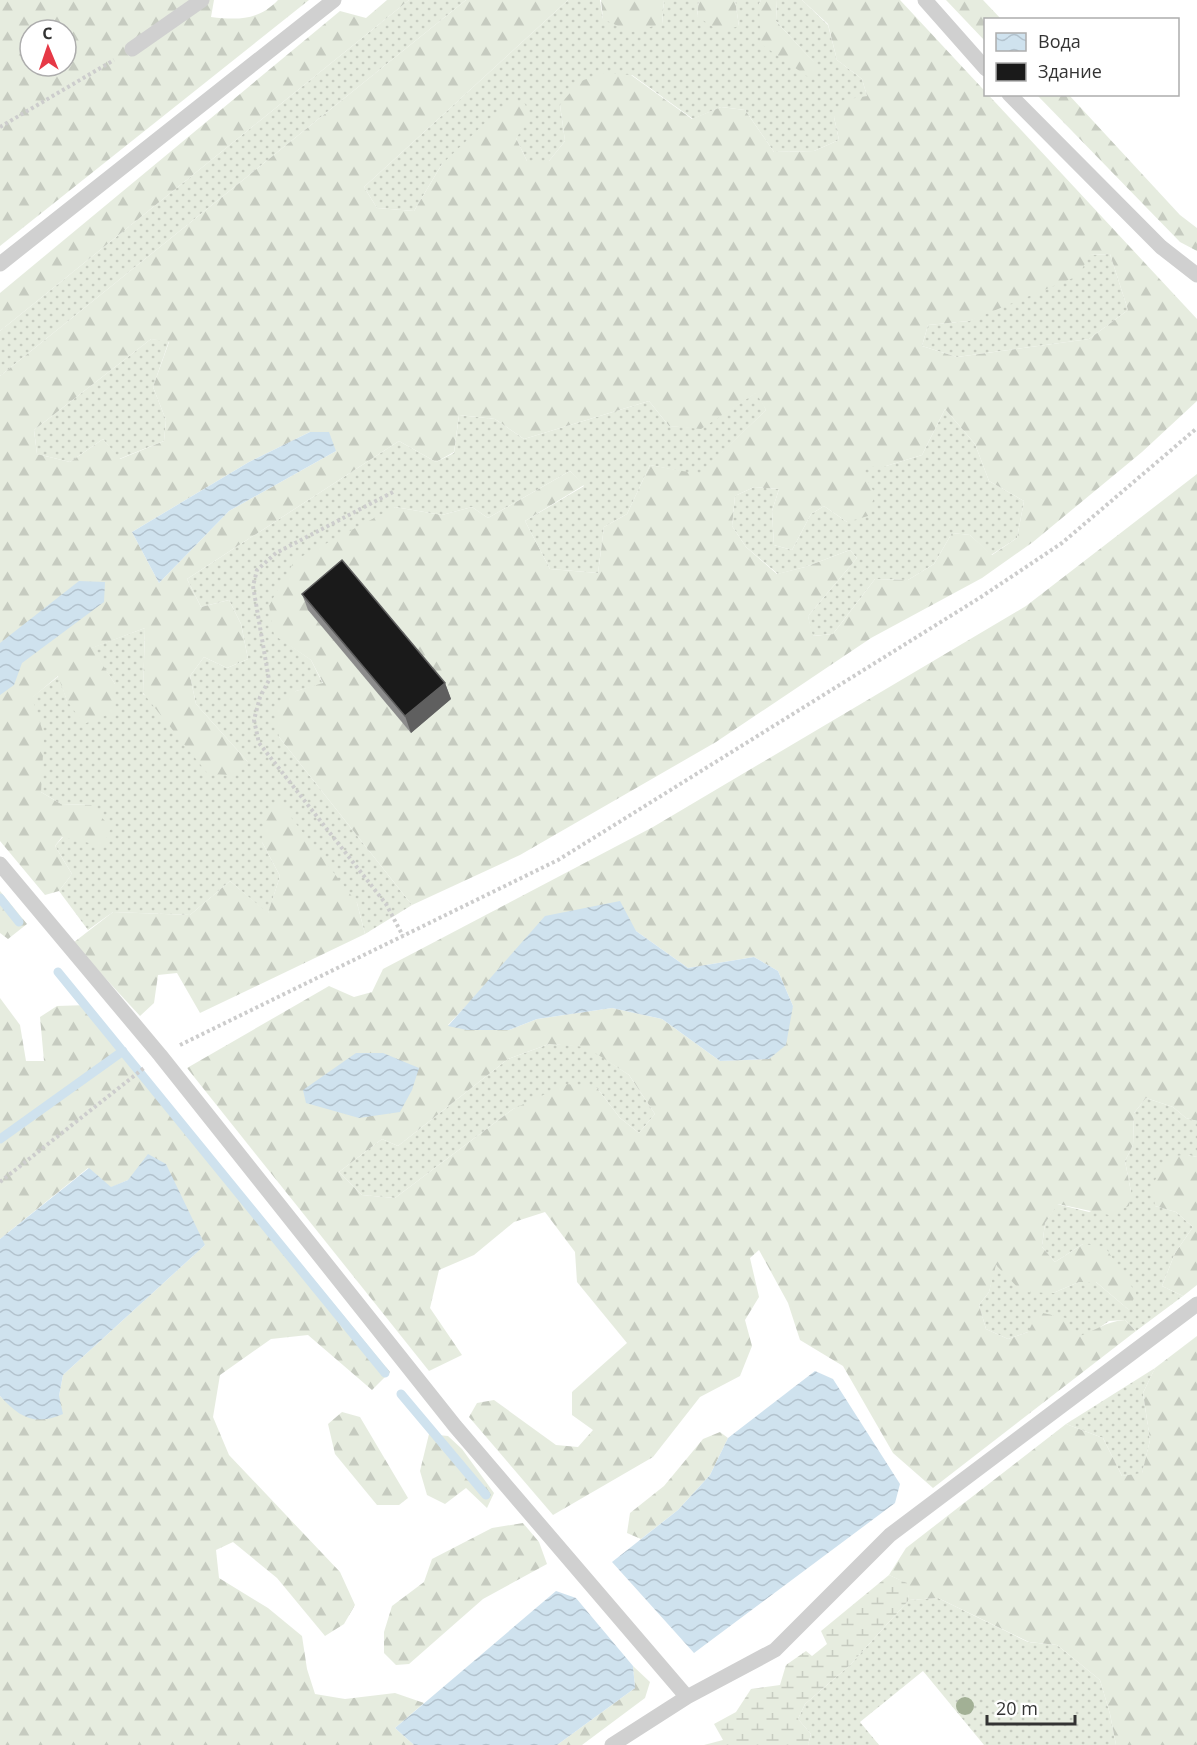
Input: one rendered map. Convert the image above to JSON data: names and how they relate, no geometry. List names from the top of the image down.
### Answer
{
  "legend": ["Вода", "Здание"],
  "scale_bar": "20 m",
  "north": "top"
}
